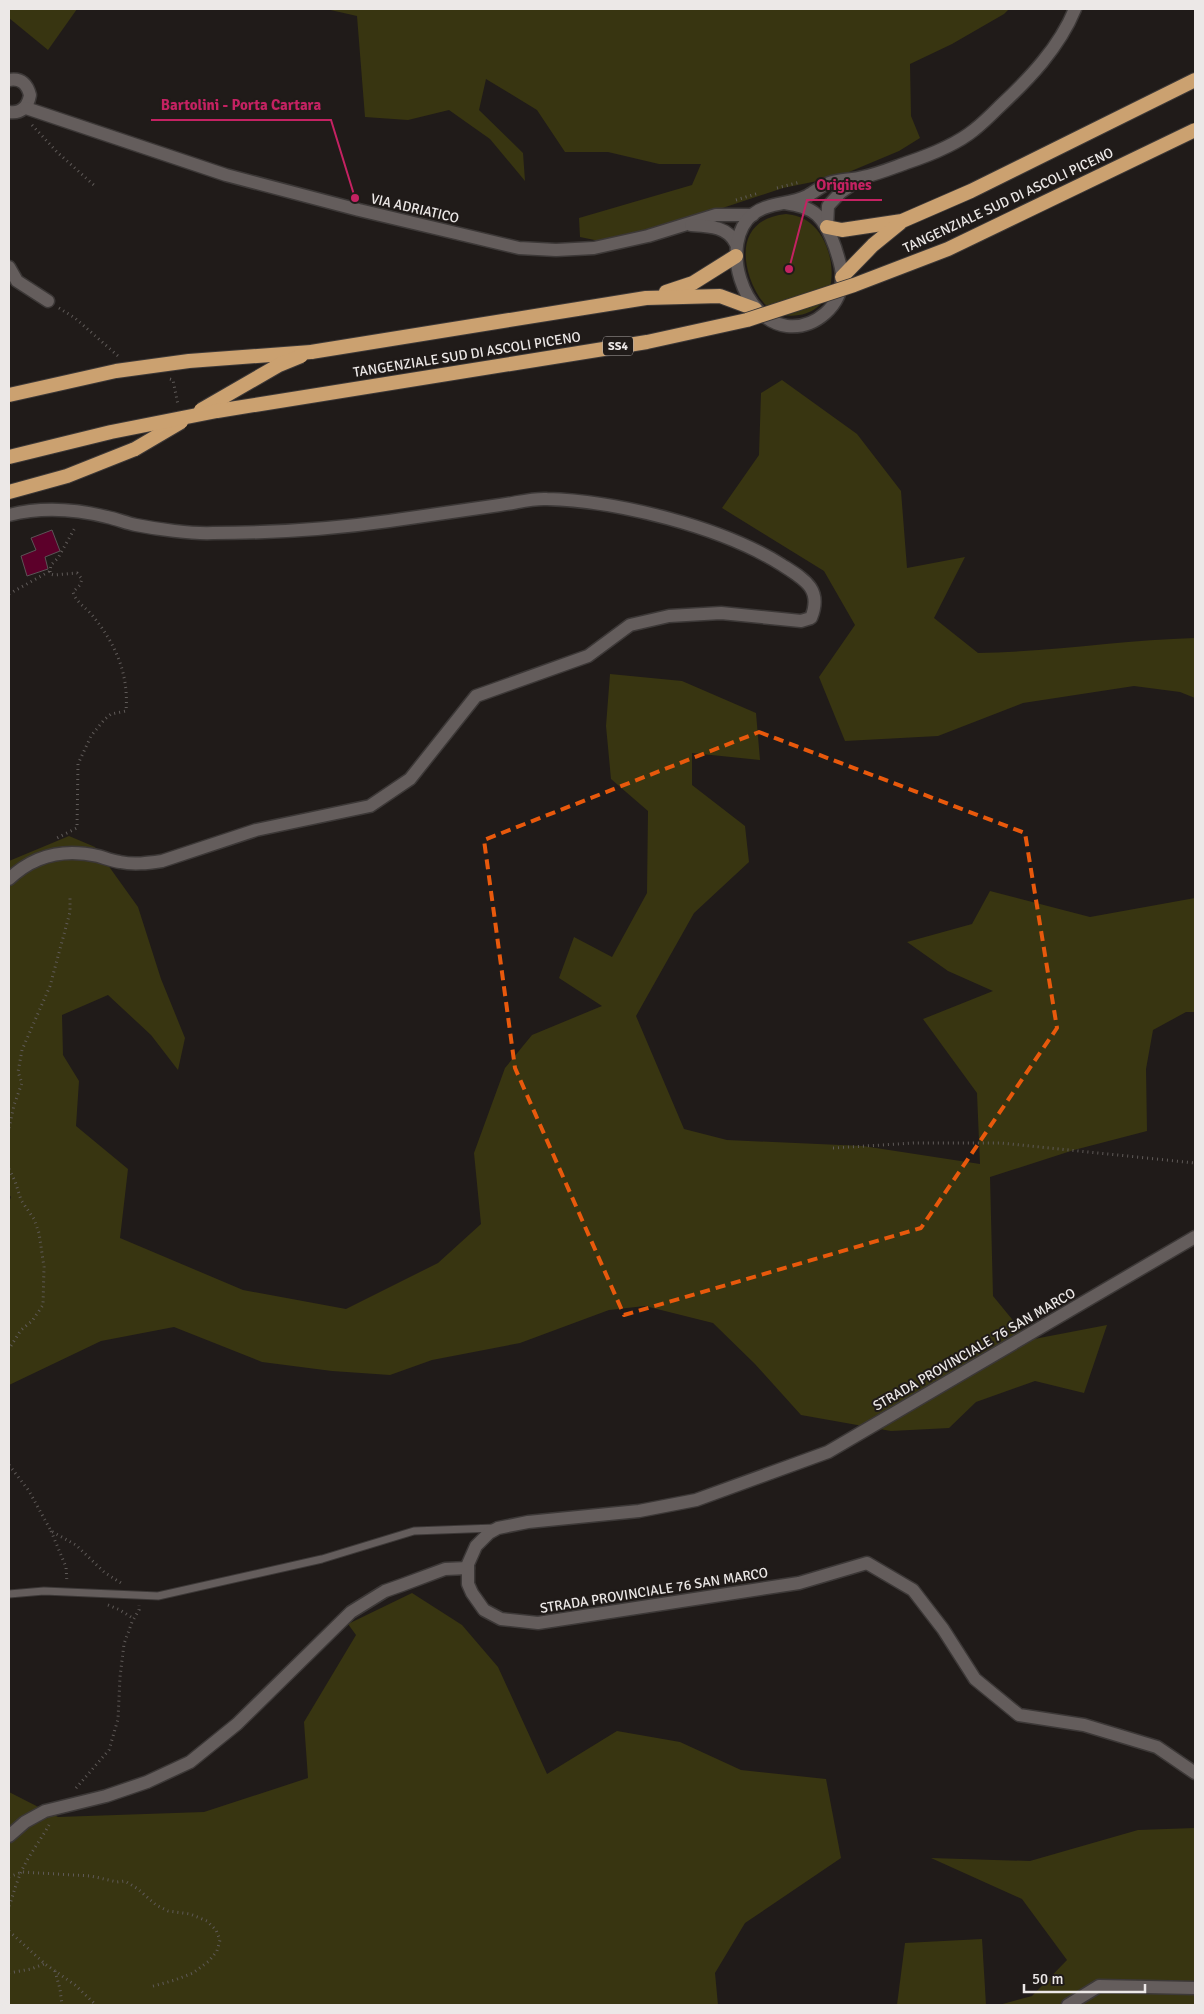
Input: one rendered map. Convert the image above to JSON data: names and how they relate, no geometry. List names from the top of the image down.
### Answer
{
  "streets": {
    "highway": ["TANGENZIALE SUD DI ASCOLI PICENO", "SS4"],
    "street": ["VIA ADRIATICO", "STRADA PROVINCIALE 76 SAN MARCO"]
  },
  "places": ["Bartolini - Porta Cartara", "Origines"],
  "scale_bar": "50 m"
}
